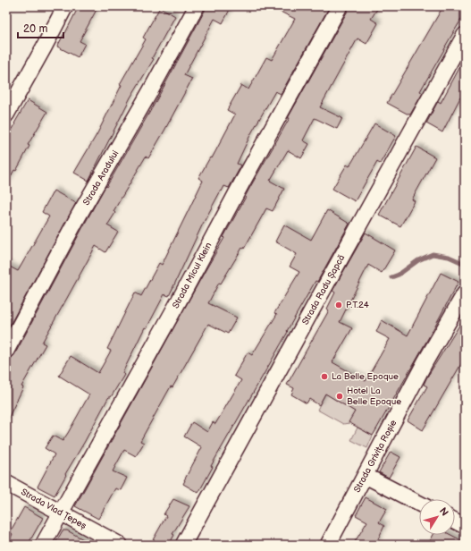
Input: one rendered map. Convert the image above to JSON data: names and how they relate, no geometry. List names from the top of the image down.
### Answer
{
  "streets": {
    "street": [
      "Strada Aradului",
      "Strada Micul Klein",
      "Strada Radu Șapcă",
      "Strada Grivița Roșie",
      "Strada Vlad Țepeș"
    ]
  },
  "crossings": [
    ["Strada Micul Klein", "Strada Vlad Țepeș"]
  ],
  "places": ["P.T.24", "La Belle Epoque", "Hotel La Belle Epoque"],
  "scale_bar": "20 m",
  "north": "top right"
}
